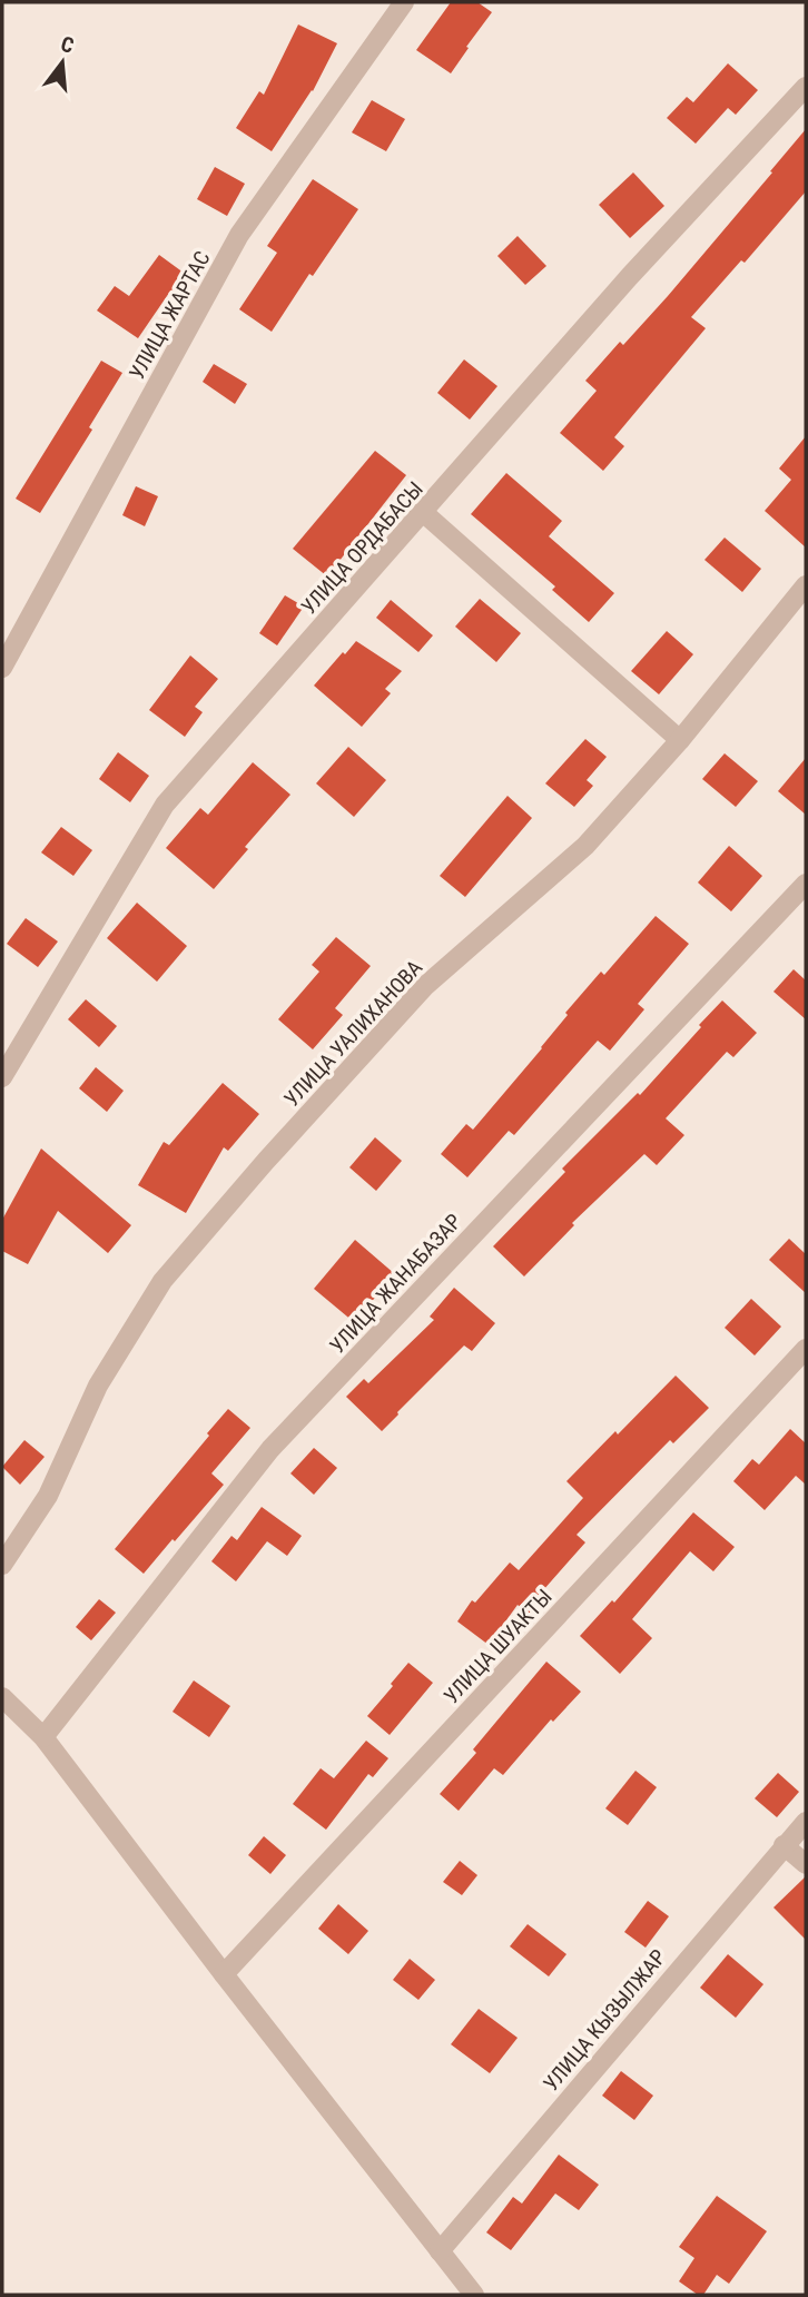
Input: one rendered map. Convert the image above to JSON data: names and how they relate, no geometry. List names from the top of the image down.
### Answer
{
  "streets": {
    "street": [
      "УЛИЦА ЖАРТАС",
      "УЛИЦА ОРДАБАСЫ",
      "УЛИЦА УАЛИХАНОВА",
      "УЛИЦА ЖАНАБАЗАР",
      "УЛИЦА ШУАКТЫ",
      "УЛИЦА КЫЗЫЛЖАР"
    ]
  },
  "north": "top"
}
